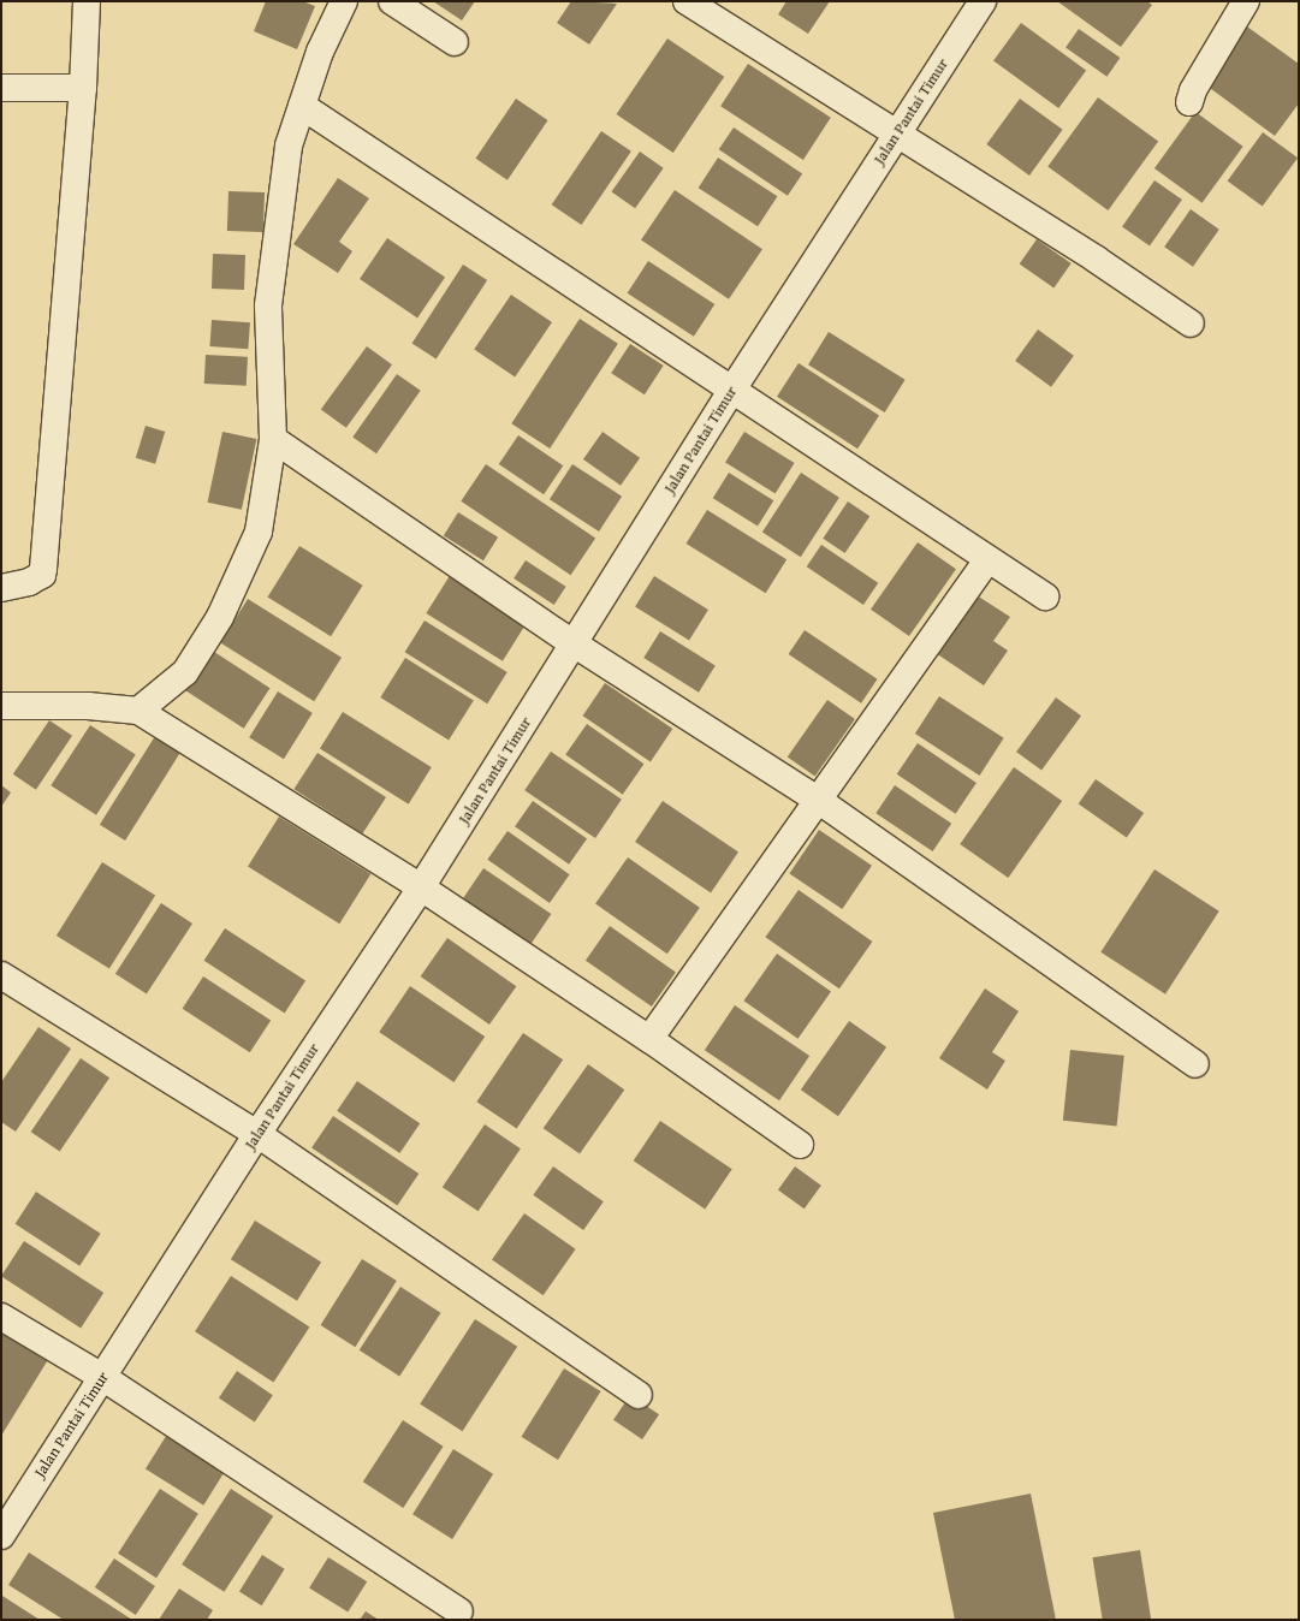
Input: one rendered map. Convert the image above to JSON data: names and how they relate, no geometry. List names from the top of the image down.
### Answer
{
  "streets": {
    "street": ["Jalan Pantai Timur"]
  }
}
